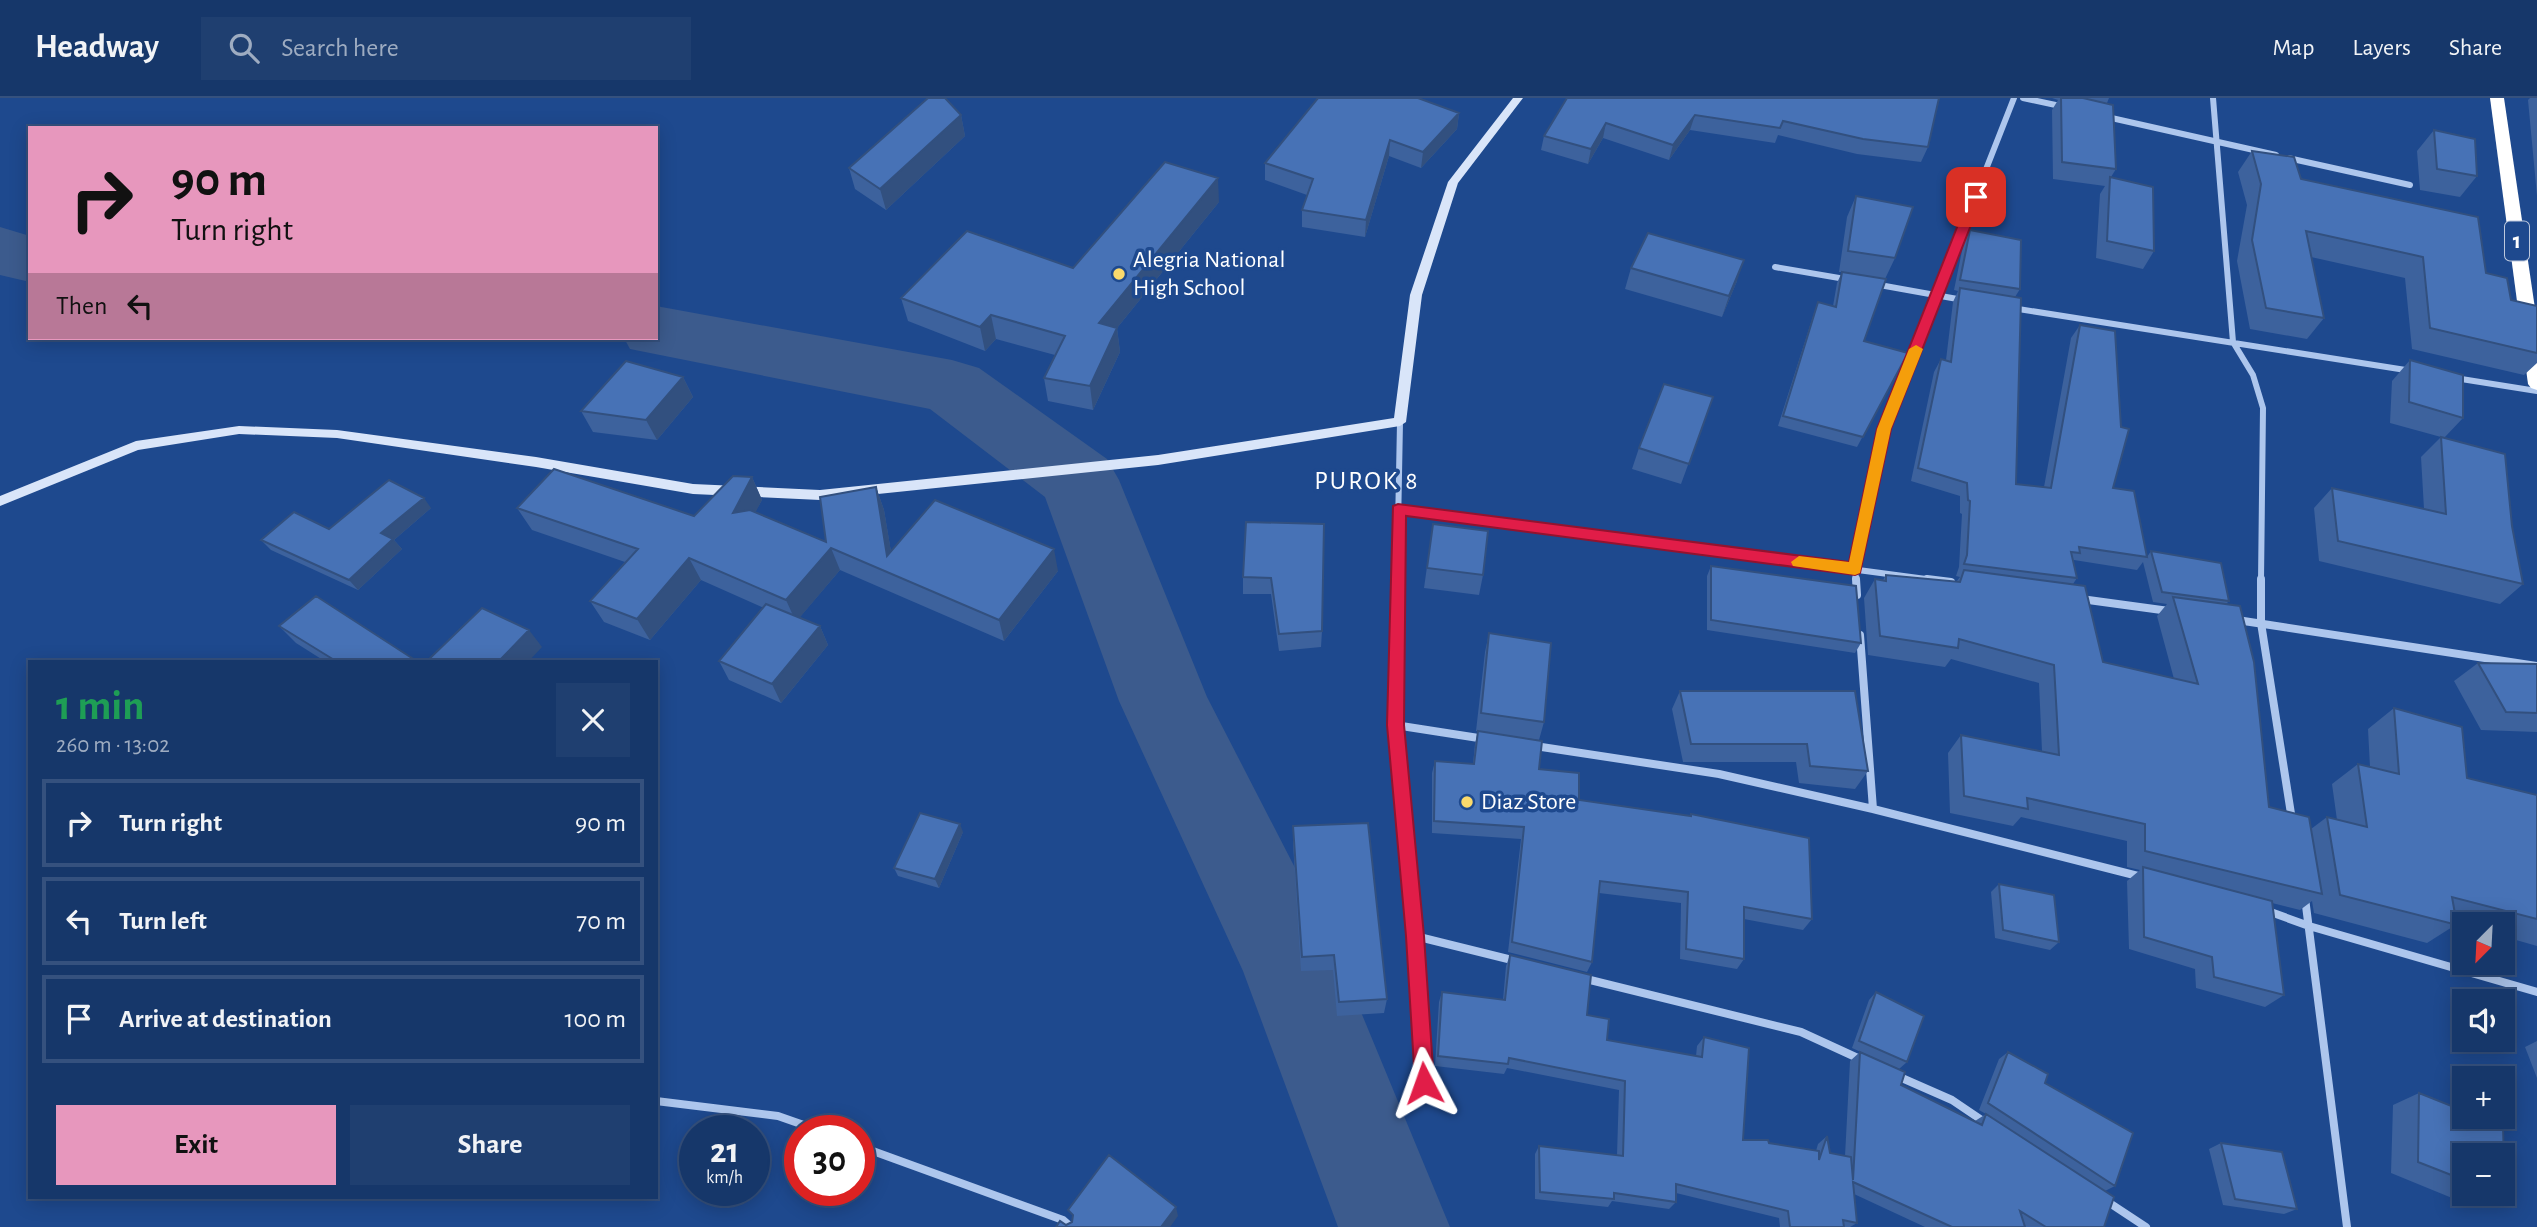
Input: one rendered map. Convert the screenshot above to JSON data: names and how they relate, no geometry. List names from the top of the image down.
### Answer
{
  "streets": {
    "highway": ["1"]
  },
  "districts": ["PUROK 8"],
  "places": ["Alegria National High School", "Diaz Store"],
  "north": "bottom left",
  "page": {
    "header": "Headway",
    "search": "Search here",
    "nav": ["Map", "Layers", "Share"],
    "turn": ["90 m", "Turn right"],
    "then": "Then",
    "heading": ["1 min", "260 m · 13:02"],
    "list": [
      {
        "name": "Turn right",
        "value": "90 m"
      },
      {
        "name": "Turn left",
        "value": "70 m"
      },
      {
        "name": "Arrive at destination",
        "value": "100 m"
      }
    ],
    "map_buttons": ["+", "−"],
    "buttons": ["Exit", "Share"],
    "speed": "21 km/h",
    "limit": "30"
  }
}
